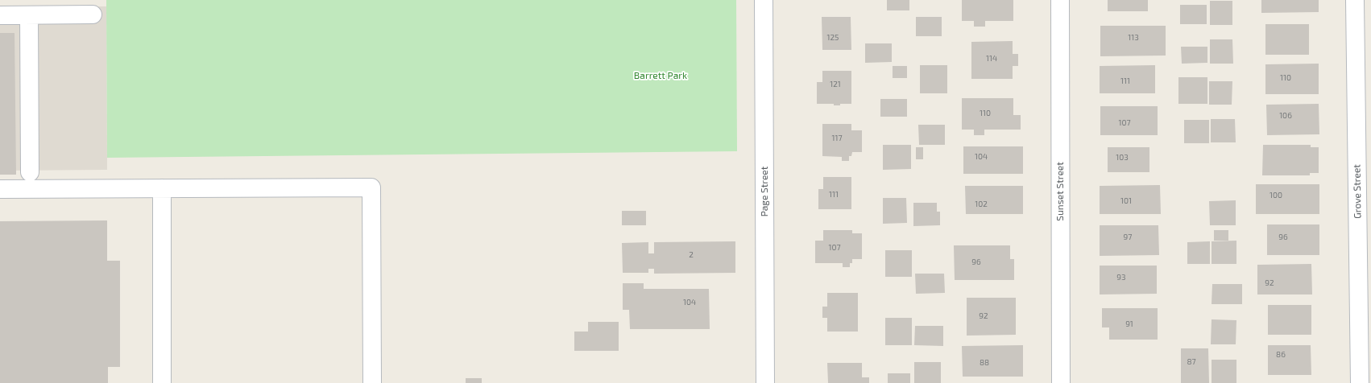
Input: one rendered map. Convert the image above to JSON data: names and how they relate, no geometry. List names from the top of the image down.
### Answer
{
  "streets": {
    "street": ["Page Street", "Sunset Street", "Grove Street"]
  },
  "parks": ["Barrett Park"],
  "house_numbers": [
    "125",
    "113",
    "114",
    "110",
    "111",
    "121",
    "110",
    "106",
    "107",
    "117",
    "104",
    "103",
    "111",
    "100",
    "101",
    "102",
    "97",
    "96",
    "107",
    "2",
    "96",
    "93",
    "92",
    "104",
    "92",
    "91",
    "86",
    "87",
    "88"
  ]
}
